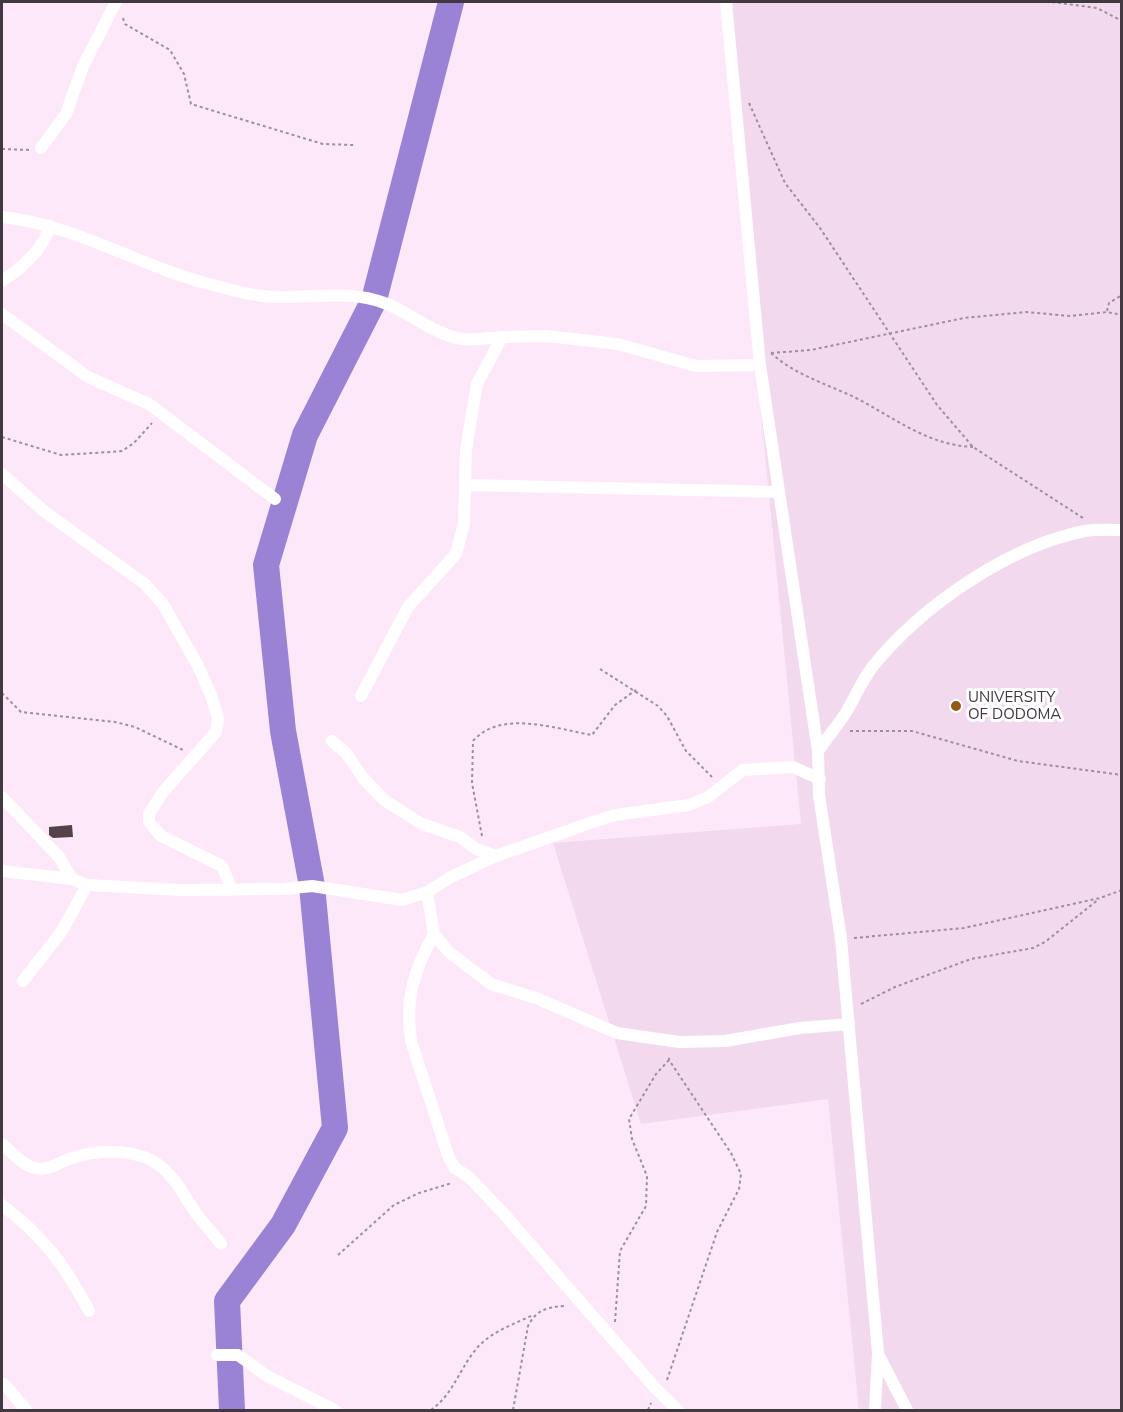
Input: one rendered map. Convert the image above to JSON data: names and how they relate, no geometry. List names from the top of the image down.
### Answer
{
  "places": ["UNIVERSITY OF DODOMA"]
}
